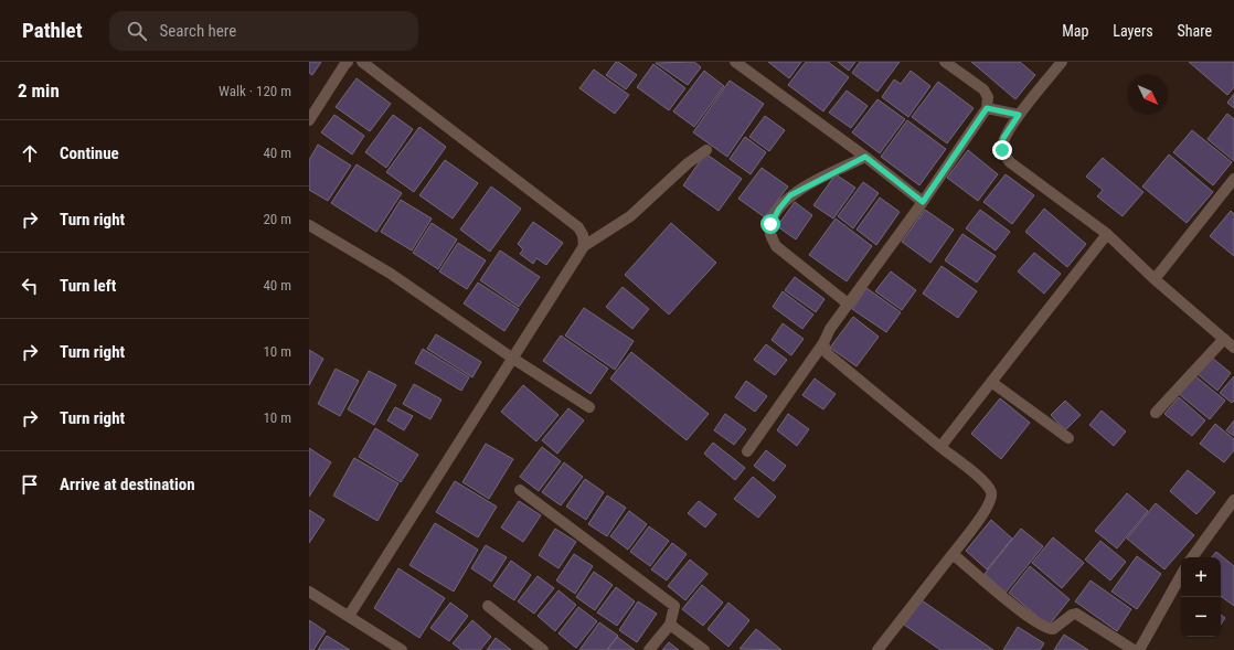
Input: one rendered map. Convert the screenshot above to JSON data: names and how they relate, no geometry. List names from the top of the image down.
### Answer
{
  "north": "bottom right",
  "page": {
    "header": "Pathlet",
    "search": "Search here",
    "nav": ["Map", "Layers", "Share"],
    "heading": ["2 min", "Walk · 120 m"],
    "list": [
      ["Continue", "40 m"],
      ["Turn right", "20 m"],
      ["Turn left", "40 m"],
      ["Turn right", "10 m"],
      ["Turn right", "10 m"],
      "Arrive at destination"
    ],
    "map_buttons": ["+", "−"]
  }
}
